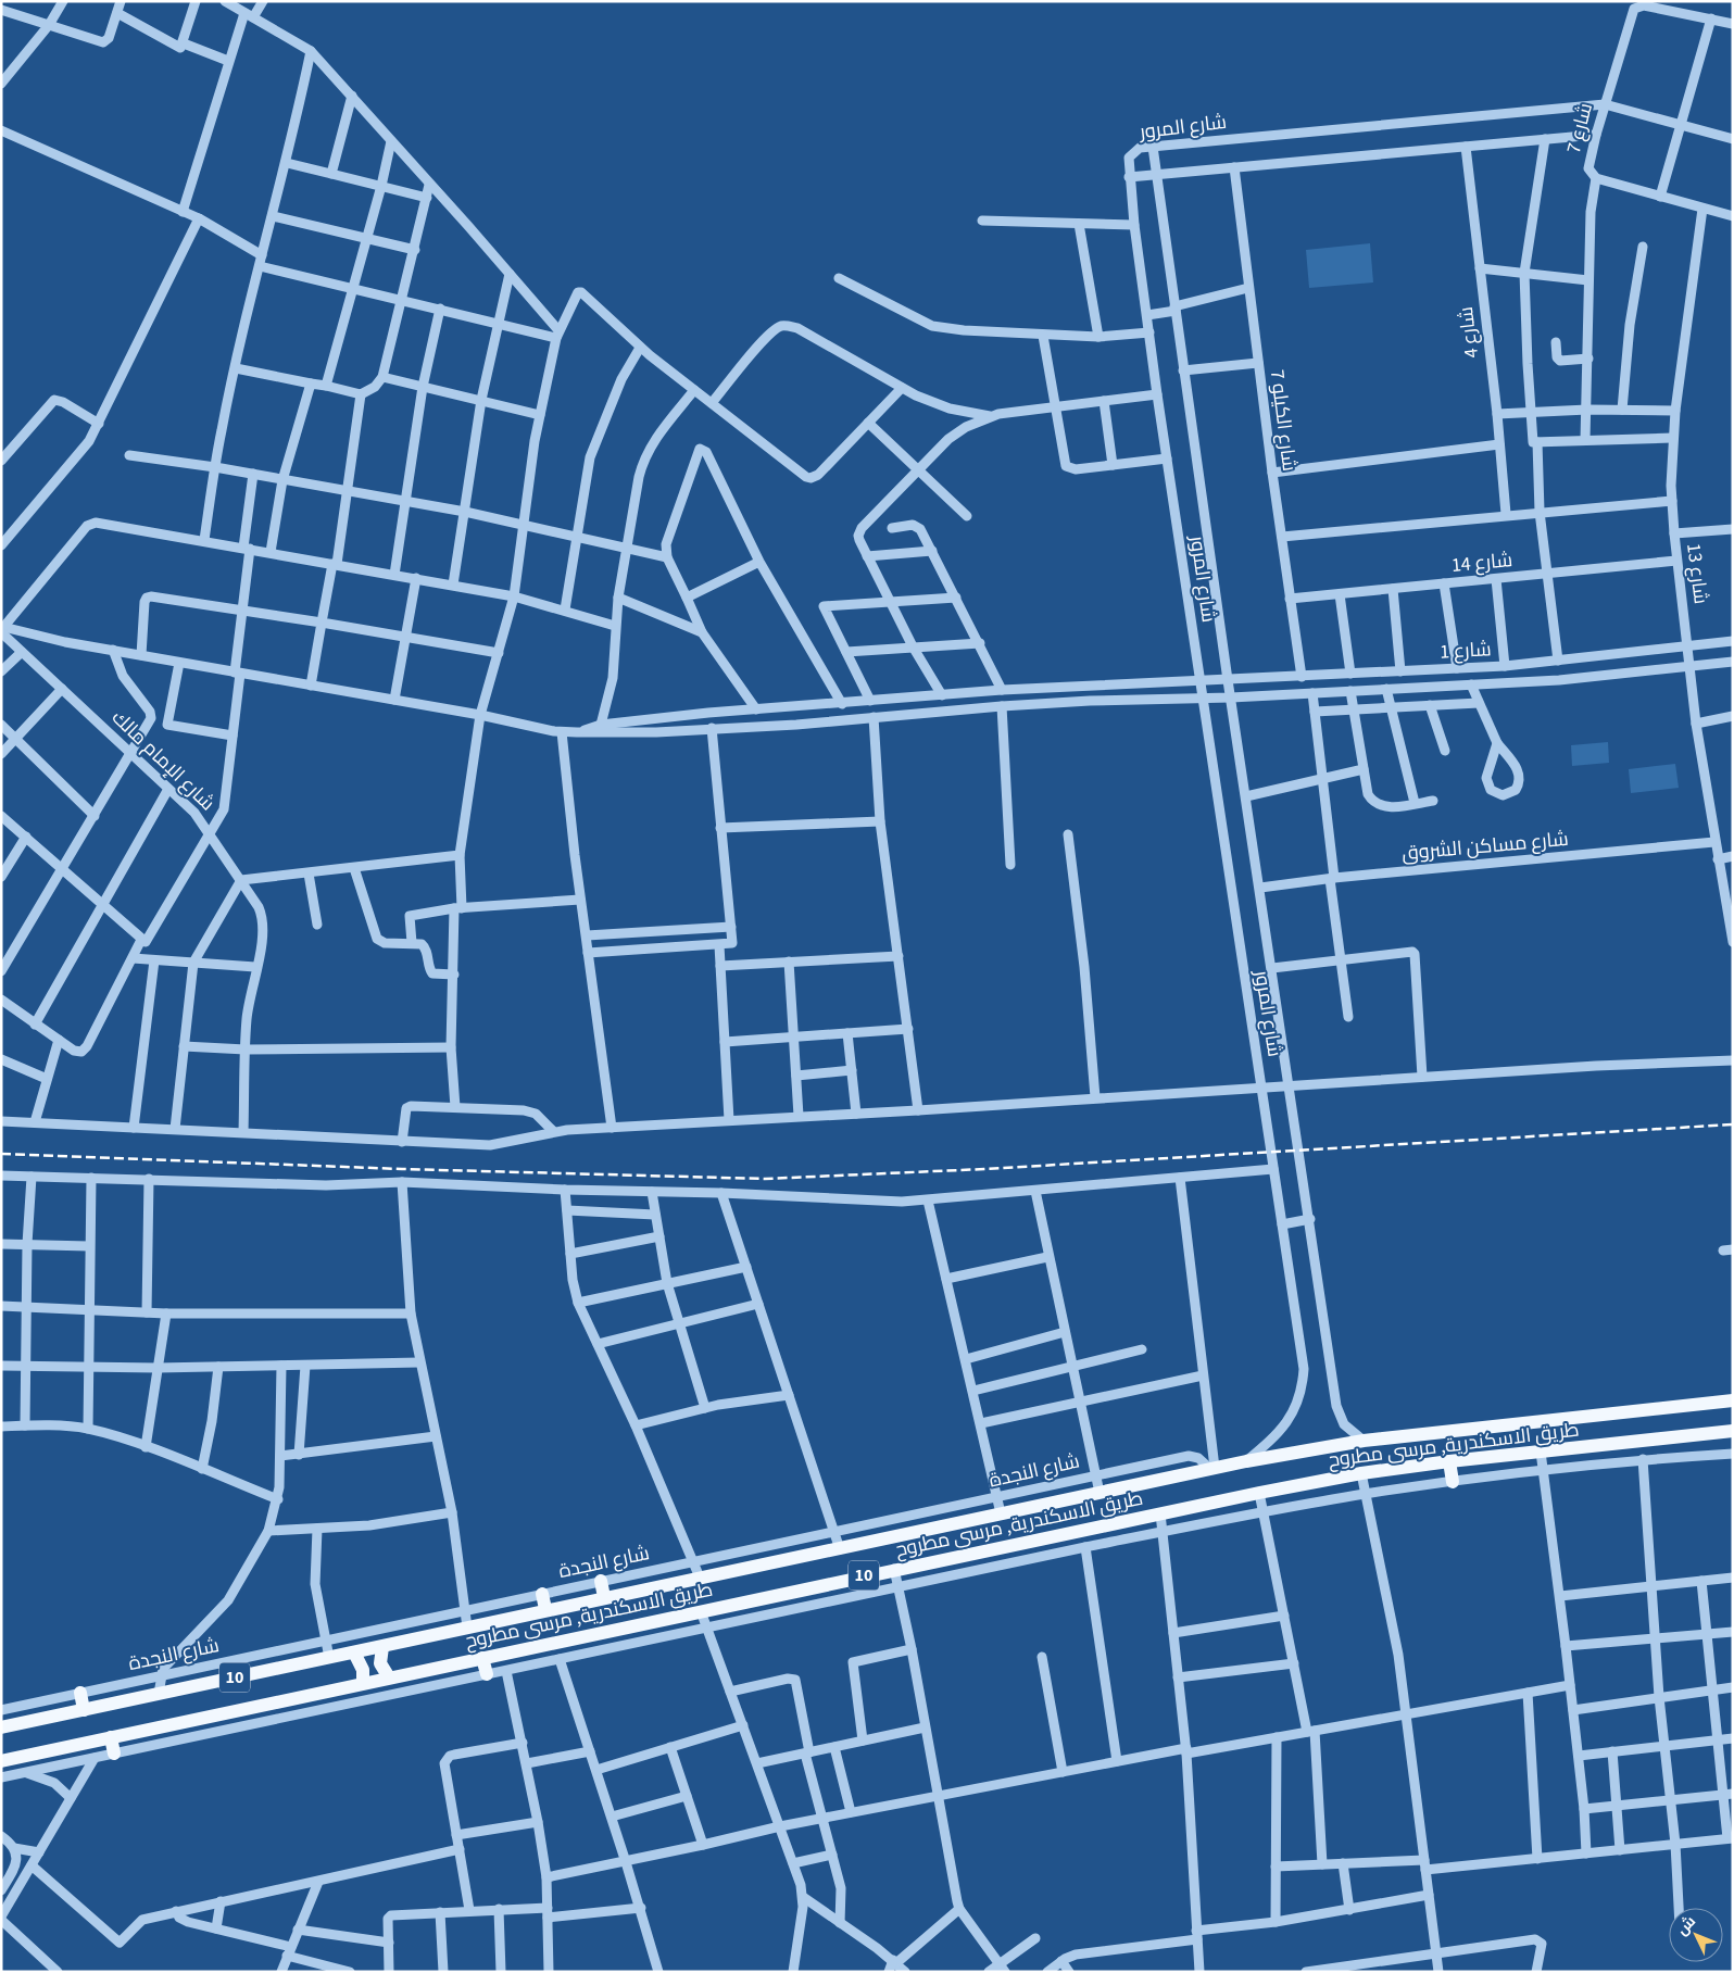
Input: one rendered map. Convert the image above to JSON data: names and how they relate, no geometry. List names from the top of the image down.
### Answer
{
  "streets": {
    "main road": ["طريق الاسكندرية, مرسى مطروح", "10"],
    "street": [
      "شارع المرور",
      "شارع 7",
      "شارع 4",
      "شارع الكيلو 7",
      "شارع 14",
      "شارع 13",
      "شارع 1",
      "شارع الإمام مالك",
      "شارع مساكن الشروق",
      "شارع النجدة"
    ]
  },
  "crossings": [
    ["شارع المرور", "شارع 7"],
    ["شارع المرور", "شارع 1"],
    ["شارع المرور", "شارع مساكن الشروق"],
    ["شارع المرور", "طريق الاسكندرية, مرسى مطروح"],
    ["شارع 7", "شارع 13"],
    ["شارع الكيلو 7", "شارع 14"],
    ["شارع الكيلو 7", "شارع 1"],
    ["شارع 14", "شارع 13"],
    ["شارع 13", "شارع 1"],
    ["شارع 13", "شارع مساكن الشروق"],
    ["شارع 1", "شارع الإمام مالك"],
    ["طريق الاسكندرية, مرسى مطروح", "شارع النجدة"]
  ],
  "north": "top left"
}
